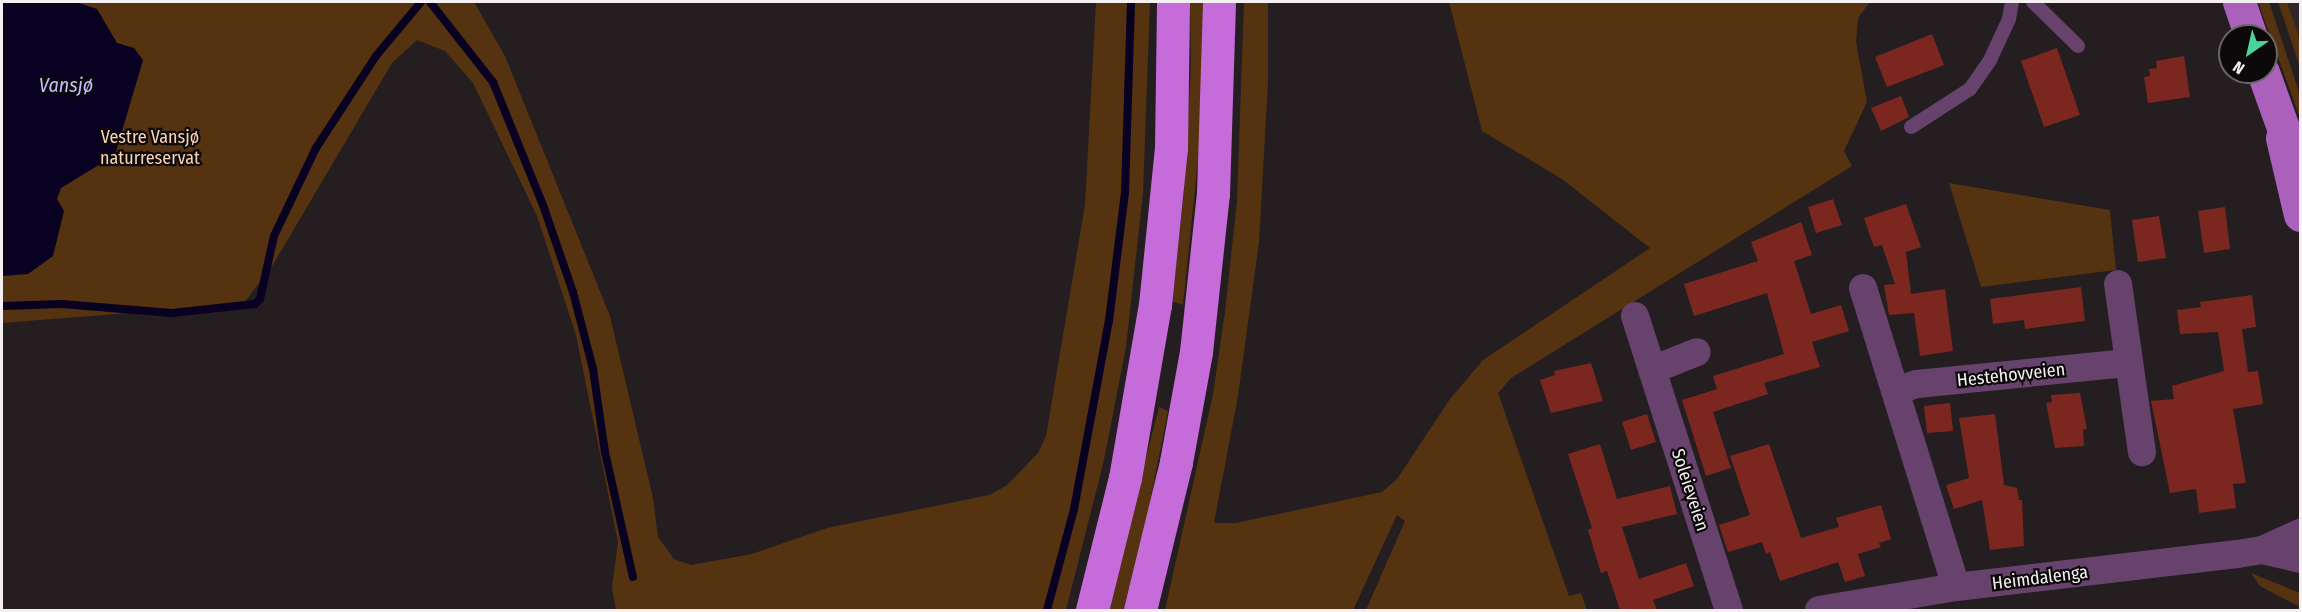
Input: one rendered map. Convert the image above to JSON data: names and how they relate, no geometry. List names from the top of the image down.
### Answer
{
  "streets": {
    "street": ["Hestehovveien", "Soleieveien", "Heimdalenga"]
  },
  "water": ["Vansjø"],
  "parks": ["Vestre Vansjø naturreservat"],
  "north": "bottom left"
}
